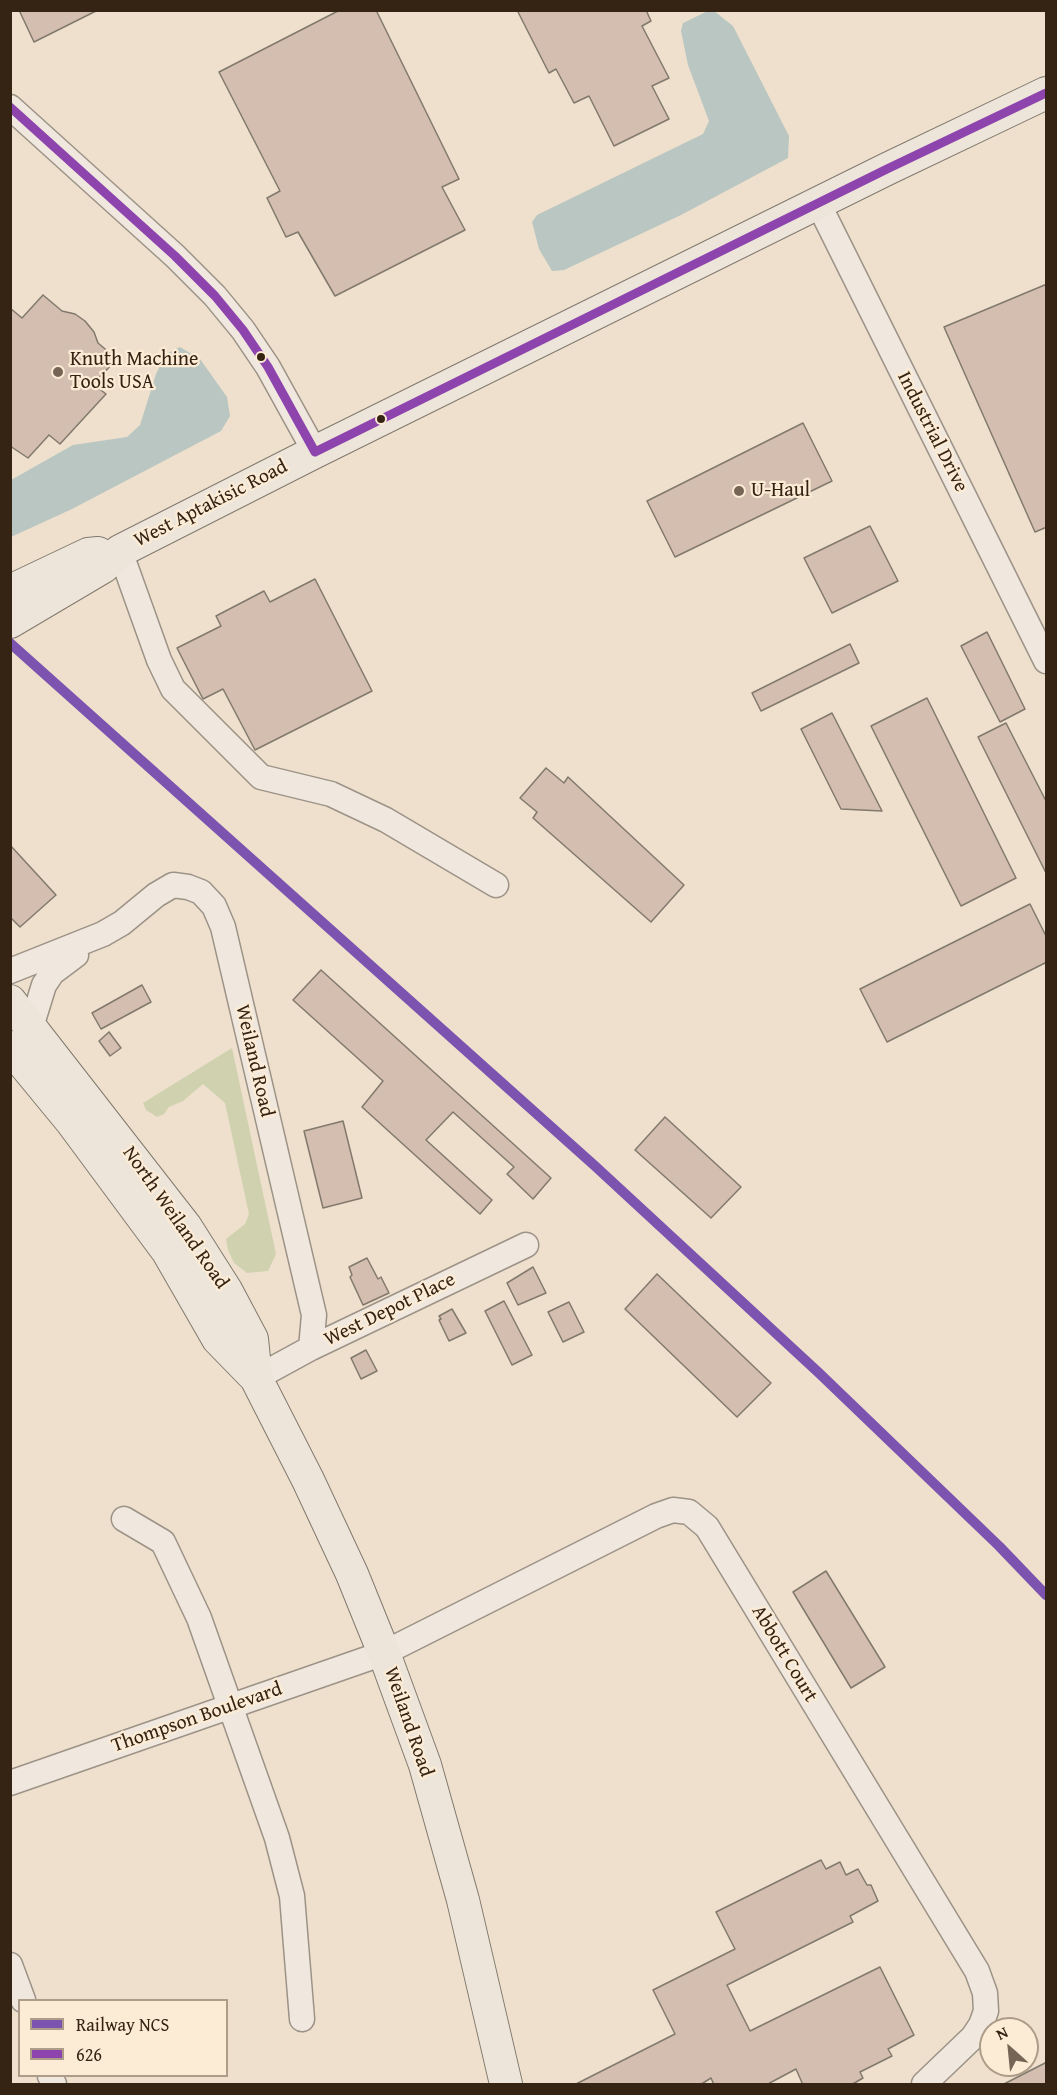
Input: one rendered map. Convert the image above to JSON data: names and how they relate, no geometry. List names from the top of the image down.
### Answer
{
  "streets": {
    "main road": ["West Aptakisic Road", "Weiland Road", "North Weiland Road"],
    "street": [
      "Industrial Drive",
      "West Depot Place",
      "Abbott Court",
      "Thompson Boulevard"
    ]
  },
  "crossings": [
    ["Industrial Drive", "West Aptakisic Road"],
    ["Weiland Road", "North Weiland Road"],
    ["Weiland Road", "West Depot Place"],
    ["Weiland Road", "Abbott Court"],
    ["Weiland Road", "Thompson Boulevard"],
    ["North Weiland Road", "West Depot Place"],
    ["Abbott Court", "Thompson Boulevard"]
  ],
  "places": ["Knuth Machine Tools USA", "U-Haul"],
  "lines": ["transit line 626", "rail line NCS"],
  "legend": ["Railway NCS", "626"],
  "north": "top left"
}
